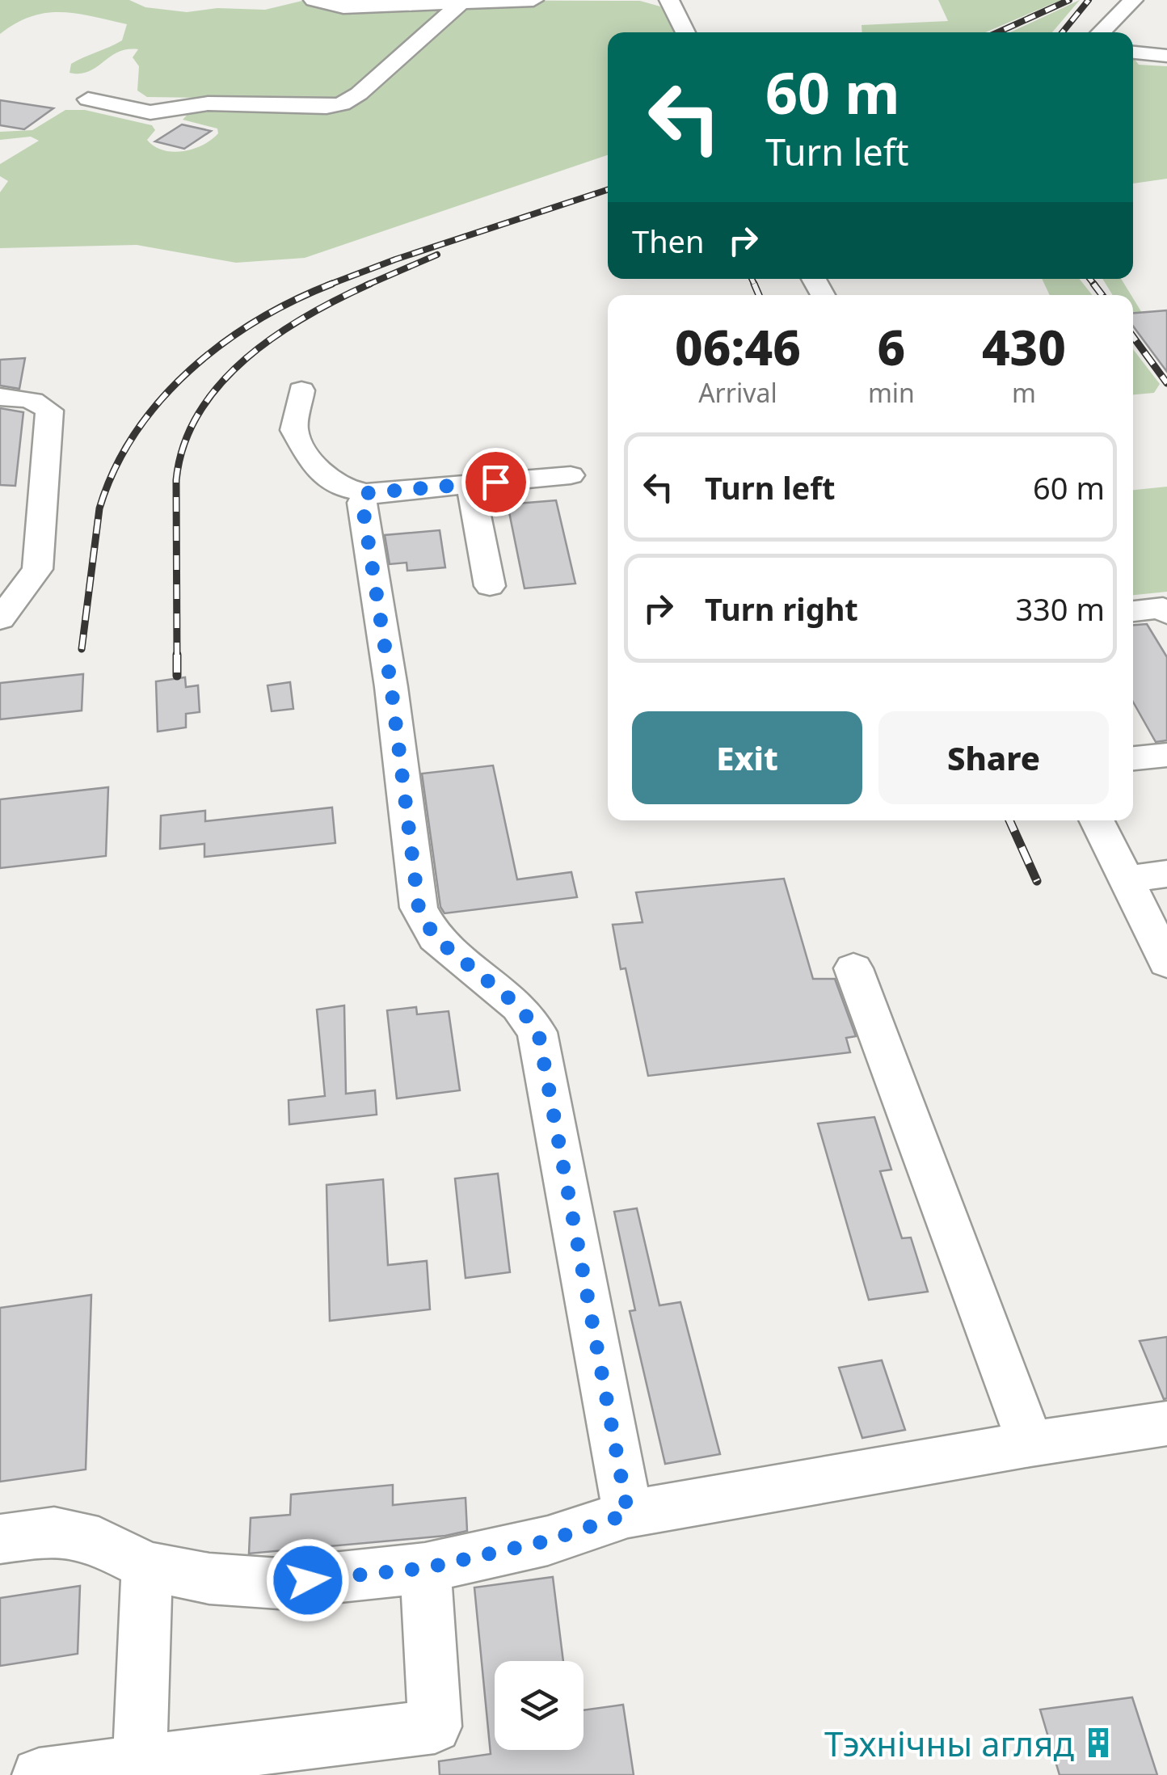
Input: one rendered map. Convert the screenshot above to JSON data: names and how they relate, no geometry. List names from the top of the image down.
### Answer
{
  "places": {
    "building": ["Тэхнічны агляд"]
  },
  "page": {
    "turn": ["60 m", "Turn left"],
    "then": "Then",
    "eta": [
      "06:46",
      "Arrival",
      "6",
      "min",
      "430",
      "m"
    ],
    "list": [
      {
        "name": "Turn left",
        "value": "60 m"
      },
      {
        "name": "Turn right",
        "value": "330 m"
      }
    ],
    "buttons": ["Exit", "Share"]
  }
}
